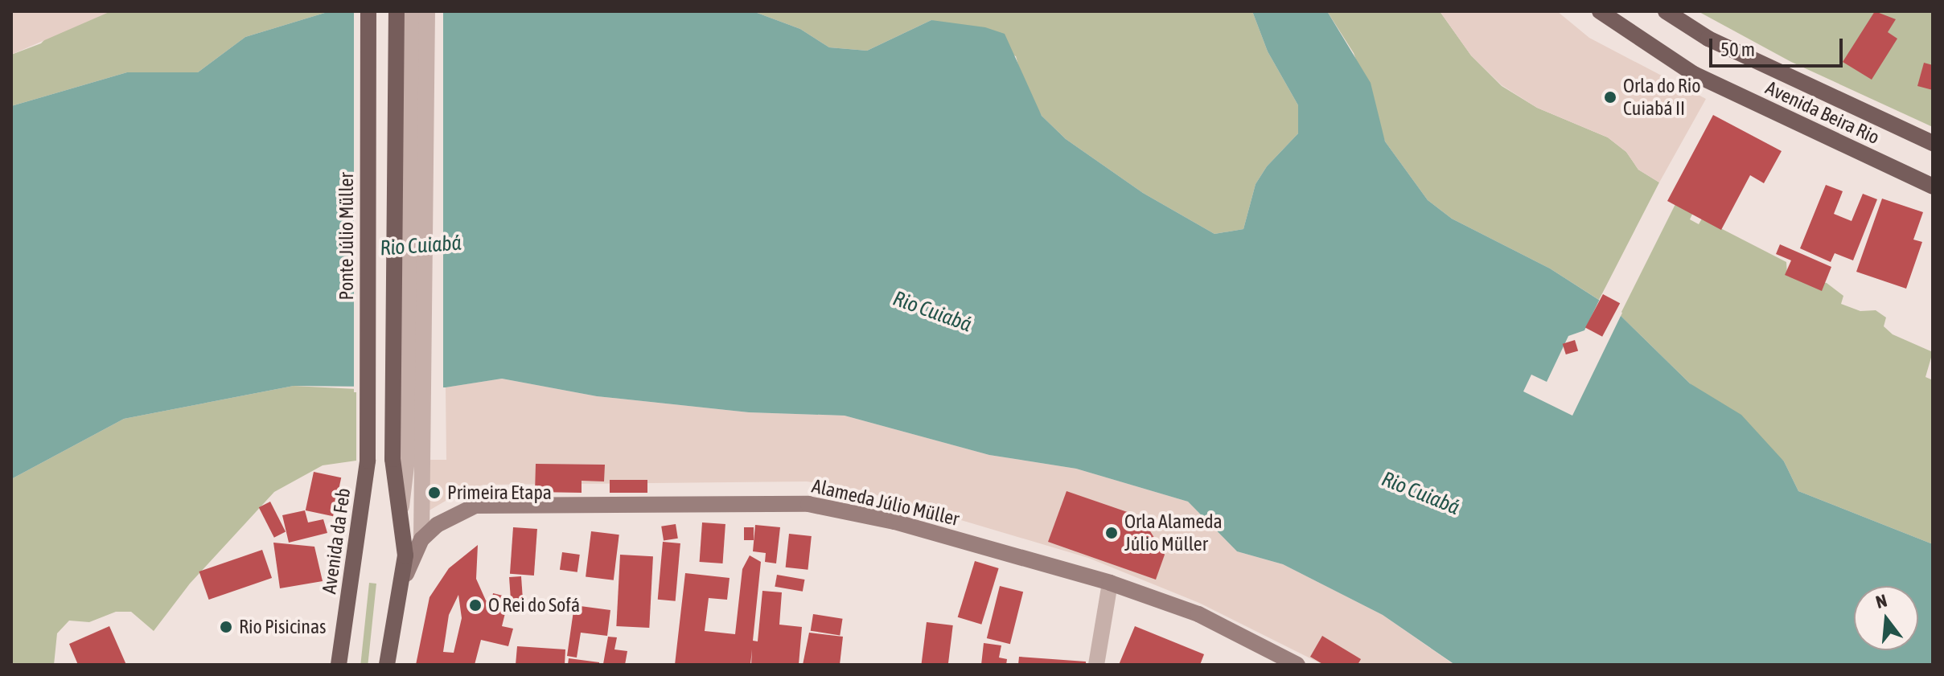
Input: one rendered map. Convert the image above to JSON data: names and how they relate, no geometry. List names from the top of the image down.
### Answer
{
  "streets": {
    "main road": [
      "Avenida Beira Rio",
      "Ponte Júlio Müller",
      "Alameda Júlio Müller",
      "Avenida da Feb"
    ]
  },
  "crossings": [
    ["Ponte Júlio Müller", "Avenida da Feb"]
  ],
  "water": ["Rio Cuiabá"],
  "places": [
    "Orla do Rio Cuiabá II",
    "Primeira Etapa",
    "Orla Alameda Júlio Müller",
    "O Rei do Sofá",
    "Rio Pisicinas"
  ],
  "scale_bar": "50 m",
  "north": "top"
}
